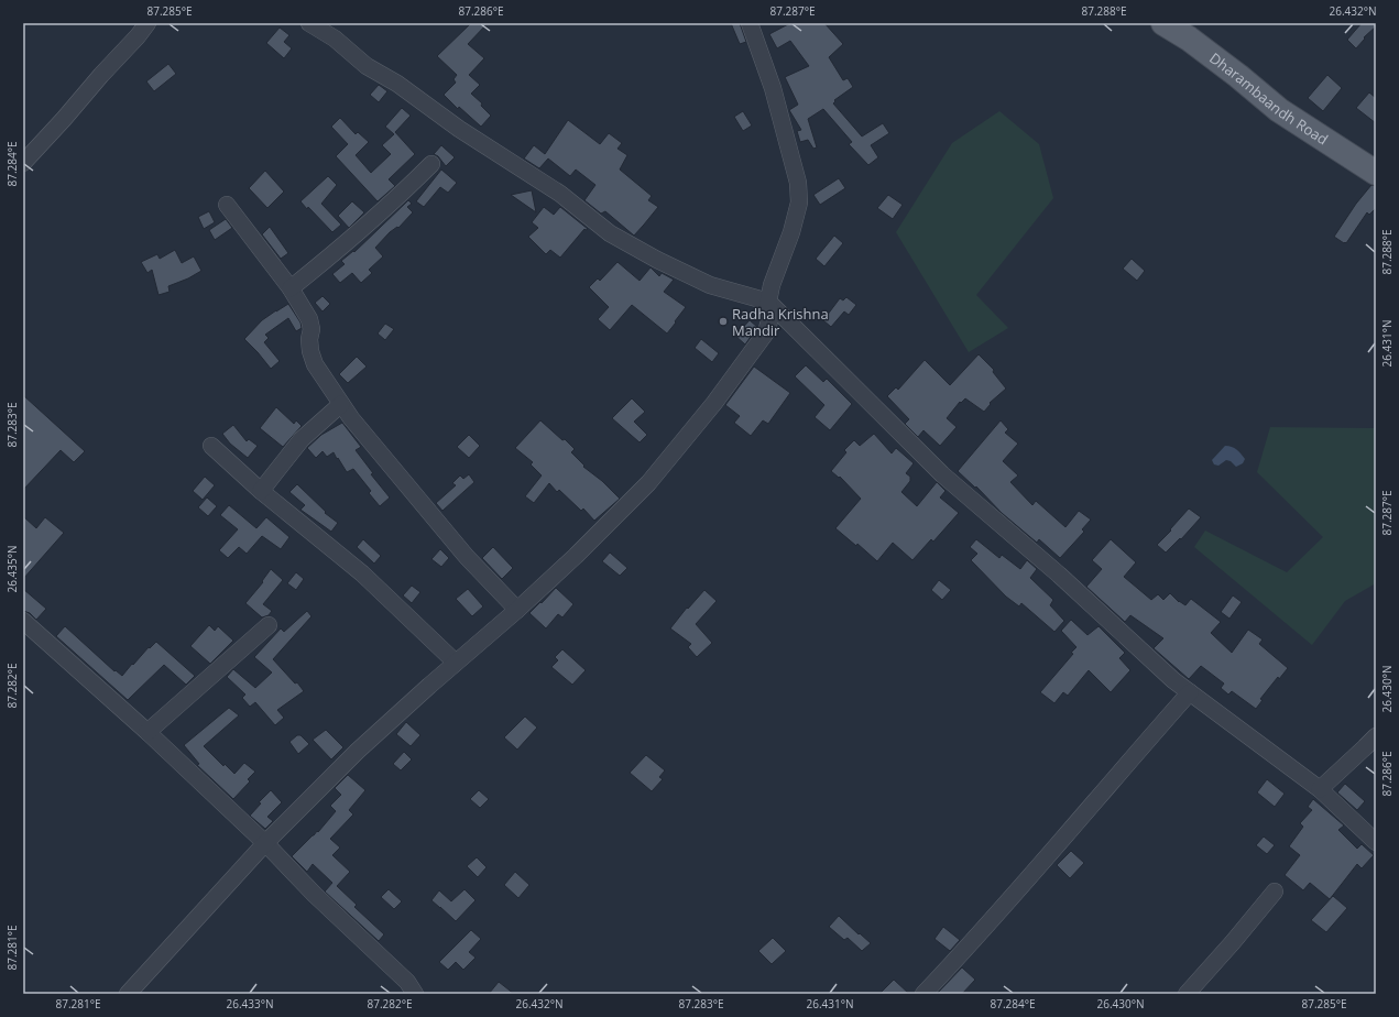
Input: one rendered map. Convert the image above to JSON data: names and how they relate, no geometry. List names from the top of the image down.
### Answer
{
  "streets": {
    "main road": ["Dharambaandh Road"]
  },
  "places": ["Radha Krishna Mandir"],
  "coordinates": [
    "87.285°E",
    "87.286°E",
    "87.287°E",
    "87.288°E",
    "26.432°N",
    "87.284°E",
    "26.431°N",
    "87.283°E",
    "26.435°N",
    "87.282°E",
    "26.430°N",
    "87.281°E",
    "26.433°N"
  ]
}
